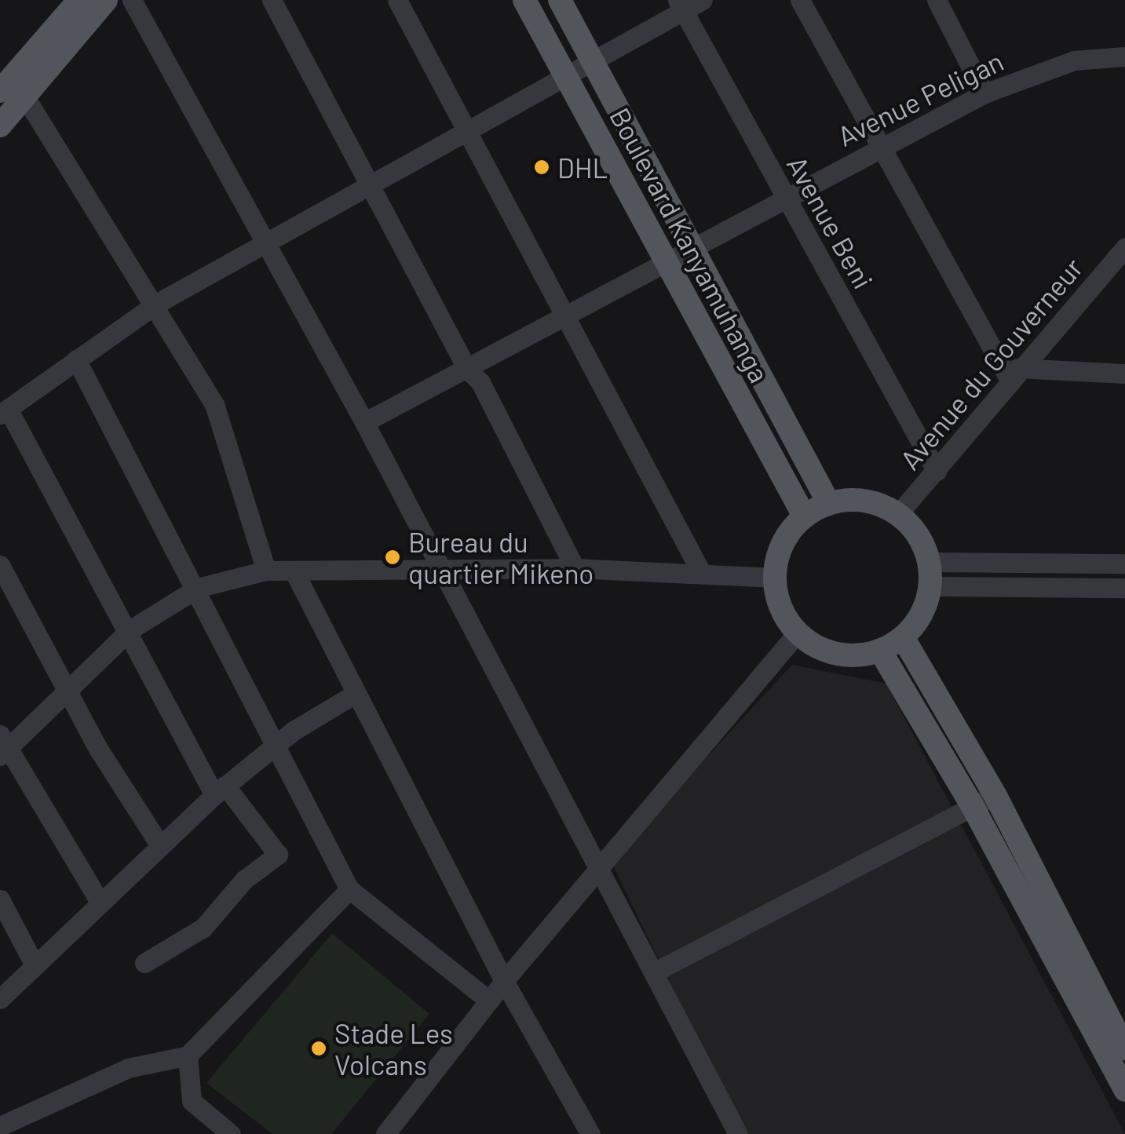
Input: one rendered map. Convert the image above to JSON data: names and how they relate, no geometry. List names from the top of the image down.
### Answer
{
  "streets": {
    "main road": ["Boulevard Kanyamuhanga"],
    "street": ["Avenue Peligan", "Avenue Beni", "Avenue du Gouverneur"]
  },
  "crossings": [
    ["Avenue Peligan", "Avenue Beni"],
    ["Avenue Peligan", "Boulevard Kanyamuhanga"],
    ["Avenue Beni", "Avenue du Gouverneur"],
    ["Boulevard Kanyamuhanga", "Avenue du Gouverneur"]
  ],
  "places": ["DHL", "Bureau du quartier Mikeno", "Stade Les Volcans"]
}
